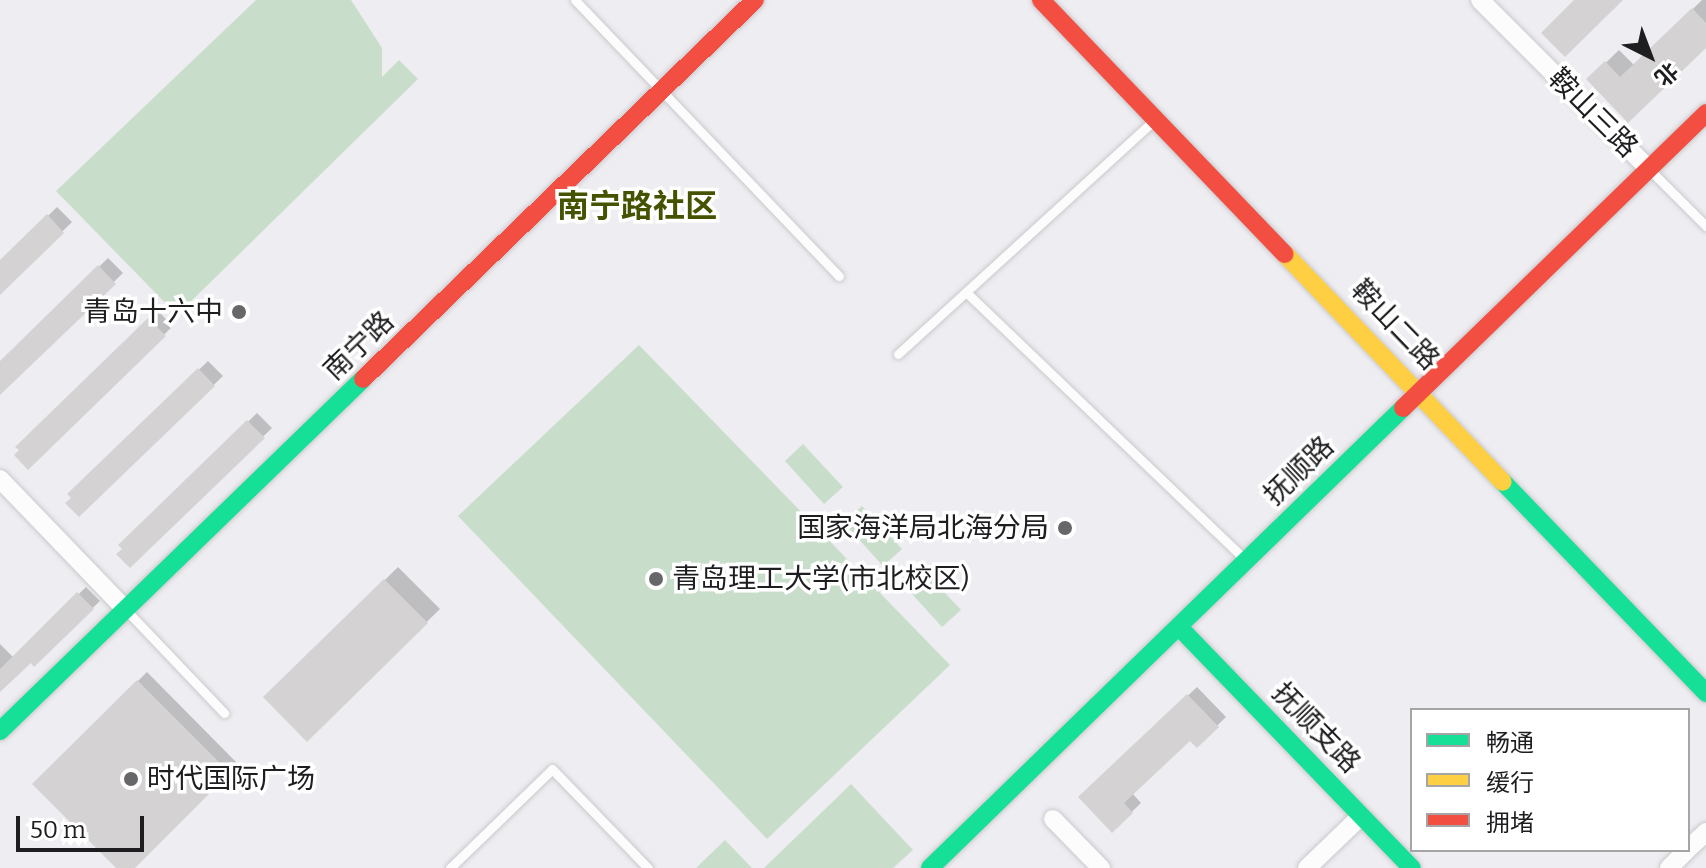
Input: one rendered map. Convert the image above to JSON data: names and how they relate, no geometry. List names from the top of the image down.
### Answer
{
  "streets": {
    "street": [
      "鞍山三路",
      "鞍山二路",
      "南宁路",
      "抚顺路",
      "抚顺支路"
    ]
  },
  "crossings": [
    ["鞍山三路", "抚顺路"],
    ["鞍山二路", "抚顺路"],
    ["抚顺路", "抚顺支路"]
  ],
  "districts": ["南宁路社区"],
  "places": [
    "青岛十六中",
    "国家海洋局北海分局",
    "青岛理工大学(市北校区)",
    "时代国际广场"
  ],
  "legend": ["畅通", "缓行", "拥堵"],
  "scale_bar": "50 m",
  "north": "bottom right"
}
